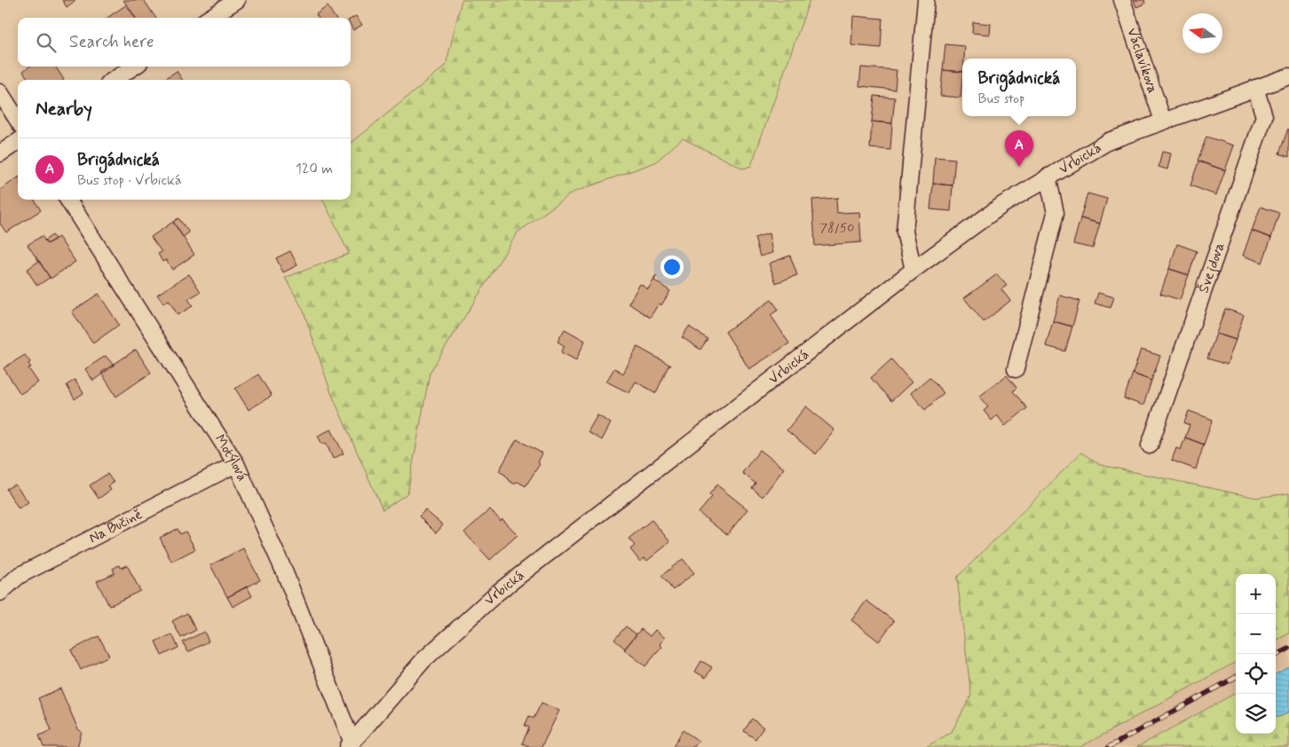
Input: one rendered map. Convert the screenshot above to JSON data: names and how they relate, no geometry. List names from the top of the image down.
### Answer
{
  "streets": {
    "street": [
      "Václavíkova",
      "Vrbická",
      "Švejdova",
      "Motýlová",
      "Na Bučině"
    ]
  },
  "crossings": [
    ["Václavíkova", "Vrbická"],
    ["Vrbická", "Švejdova"],
    ["Vrbická", "Motýlová"],
    ["Motýlová", "Na Bučině"]
  ],
  "house_numbers": ["78/50"],
  "north": "left",
  "page": {
    "search": "Search here",
    "popup": ["Brigádnická", "Bus stop"],
    "heading": "Nearby",
    "pins": "A",
    "list": [
      {
        "mark": "A",
        "name": "Brigádnická",
        "note": "Bus stop · Vrbická",
        "value": "120 m"
      }
    ],
    "map_buttons": ["+", "−"]
  }
}
